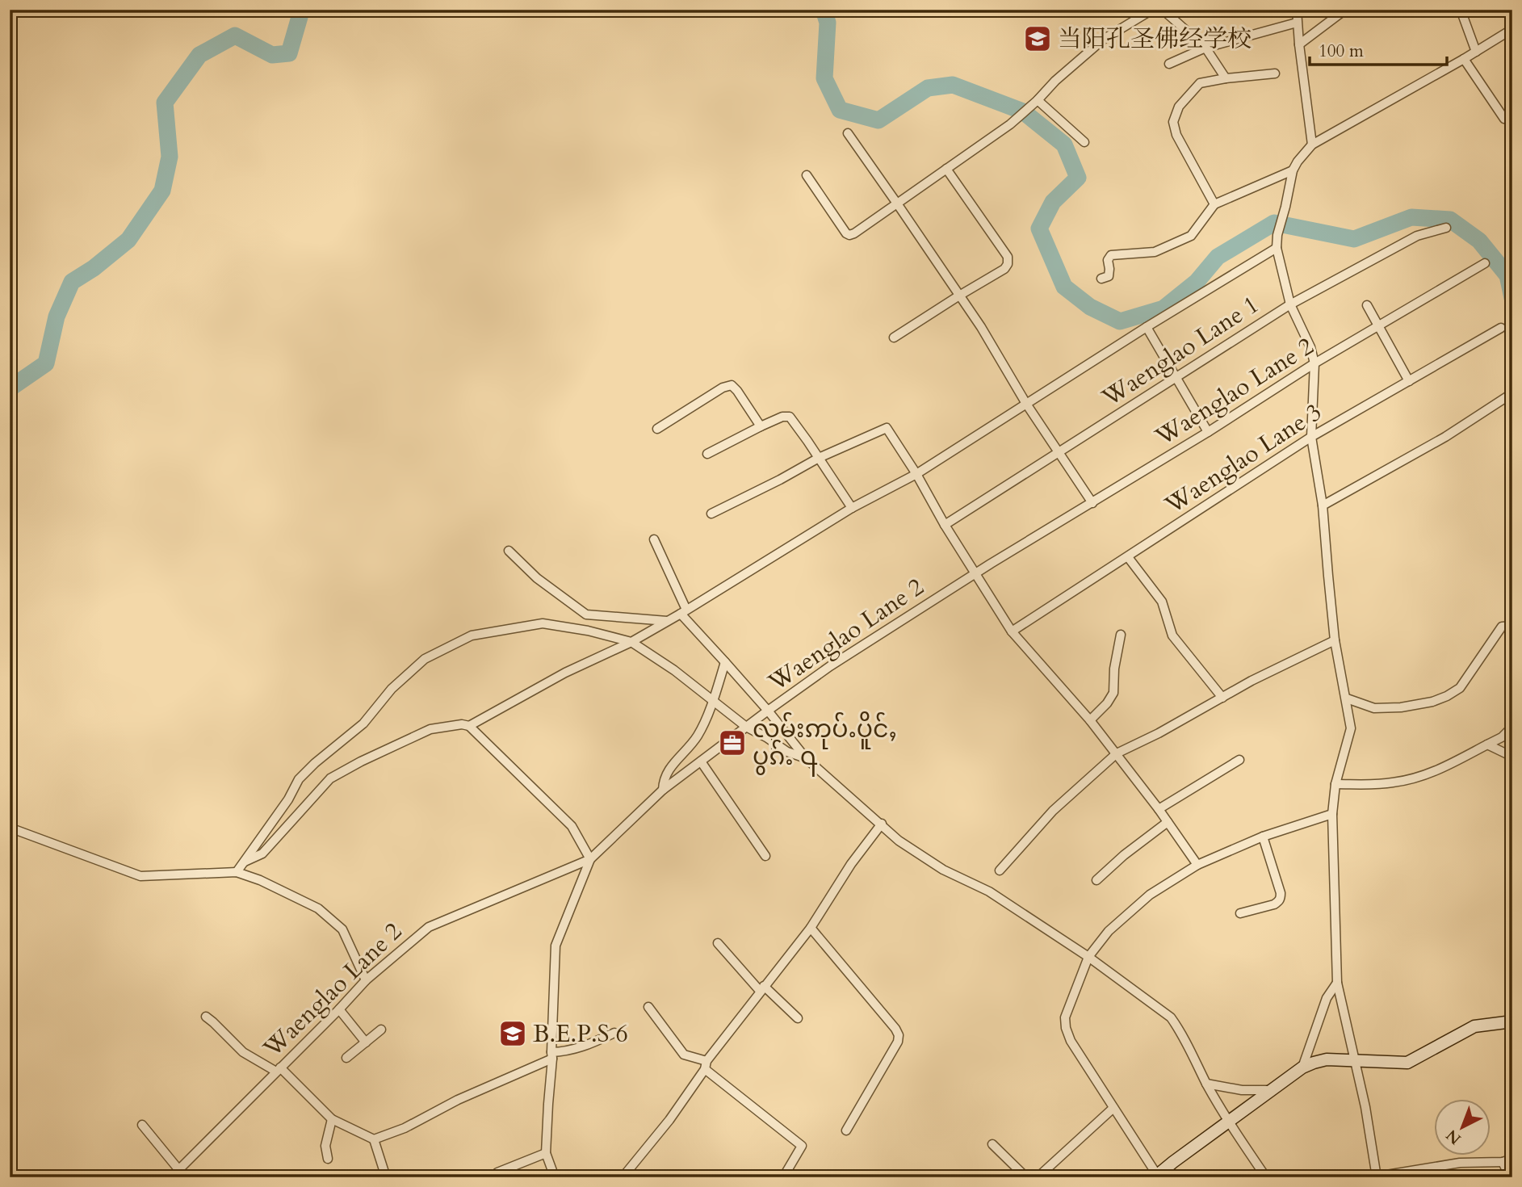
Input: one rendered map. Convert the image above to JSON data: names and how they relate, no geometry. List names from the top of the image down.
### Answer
{
  "streets": {
    "street": ["Waenglao Lane 1", "Waenglao Lane 2", "Waenglao Lane 3"]
  },
  "places": {
    "school or university": ["当阳孔圣佛经学校", "B.E.P.S 6"],
    "office": ["လုမ်းဢုပ်ႉပိူင်ႇ ပွၵ်ႉ ႖"]
  },
  "scale_bar": "100 m",
  "north": "bottom left"
}
